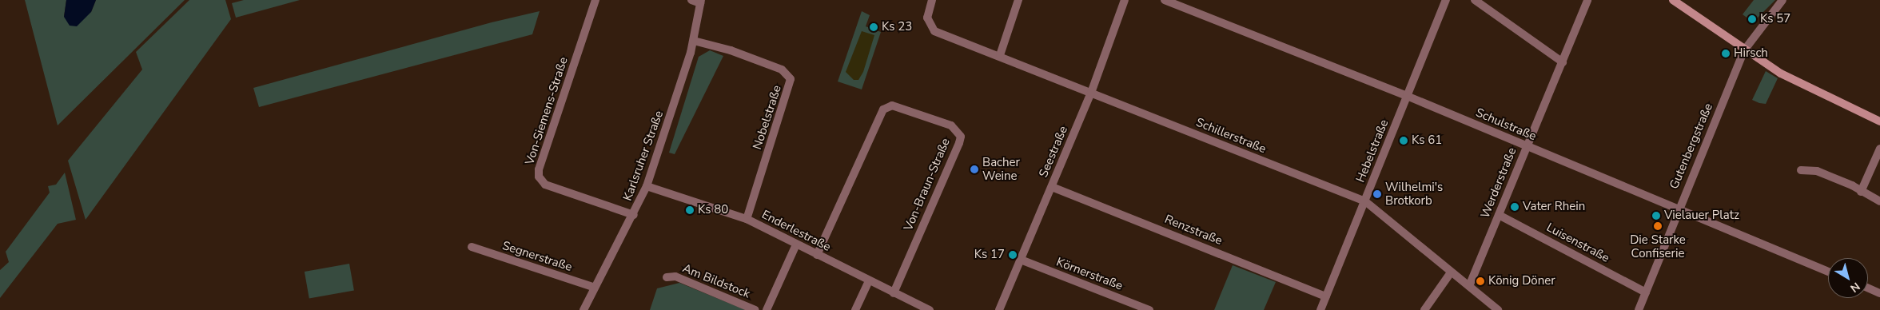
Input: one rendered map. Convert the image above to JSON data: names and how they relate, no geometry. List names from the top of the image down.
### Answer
{
  "streets": {
    "street": [
      "Von-Siemens-Straße",
      "Nobelstraße",
      "Schulstraße",
      "Schillerstraße",
      "Gutenbergstraße",
      "Hebelstraße",
      "Seestraße",
      "Karlsruher Straße",
      "Werderstraße",
      "Von-Braun-Straße",
      "Renzstraße",
      "Enderlestraße",
      "Luisenstraße",
      "Segnerstraße",
      "Körnerstraße",
      "Am Bildstock"
    ]
  },
  "crossings": [
    ["Von-Siemens-Straße", "Karlsruher Straße"],
    ["Nobelstraße", "Karlsruher Straße"],
    ["Nobelstraße", "Enderlestraße"],
    ["Schulstraße", "Gutenbergstraße"],
    ["Schulstraße", "Hebelstraße"],
    ["Schulstraße", "Werderstraße"],
    ["Schillerstraße", "Hebelstraße"],
    ["Schillerstraße", "Seestraße"],
    ["Schillerstraße", "Werderstraße"],
    ["Gutenbergstraße", "Luisenstraße"],
    ["Hebelstraße", "Renzstraße"],
    ["Seestraße", "Renzstraße"],
    ["Seestraße", "Körnerstraße"],
    ["Karlsruher Straße", "Enderlestraße"],
    ["Karlsruher Straße", "Segnerstraße"],
    ["Werderstraße", "Luisenstraße"],
    ["Von-Braun-Straße", "Enderlestraße"]
  ],
  "places": [
    "Ks 57",
    "Ks 23",
    "Hirsch",
    "Ks 61",
    "Bacher Weine",
    "Wilhelmi's Brotkorb",
    "Vater Rhein",
    "Ks 80",
    "Vielauer Platz",
    "Die Starke Confiserie",
    "Ks 17",
    "König Döner"
  ],
  "north": "bottom right"
}
